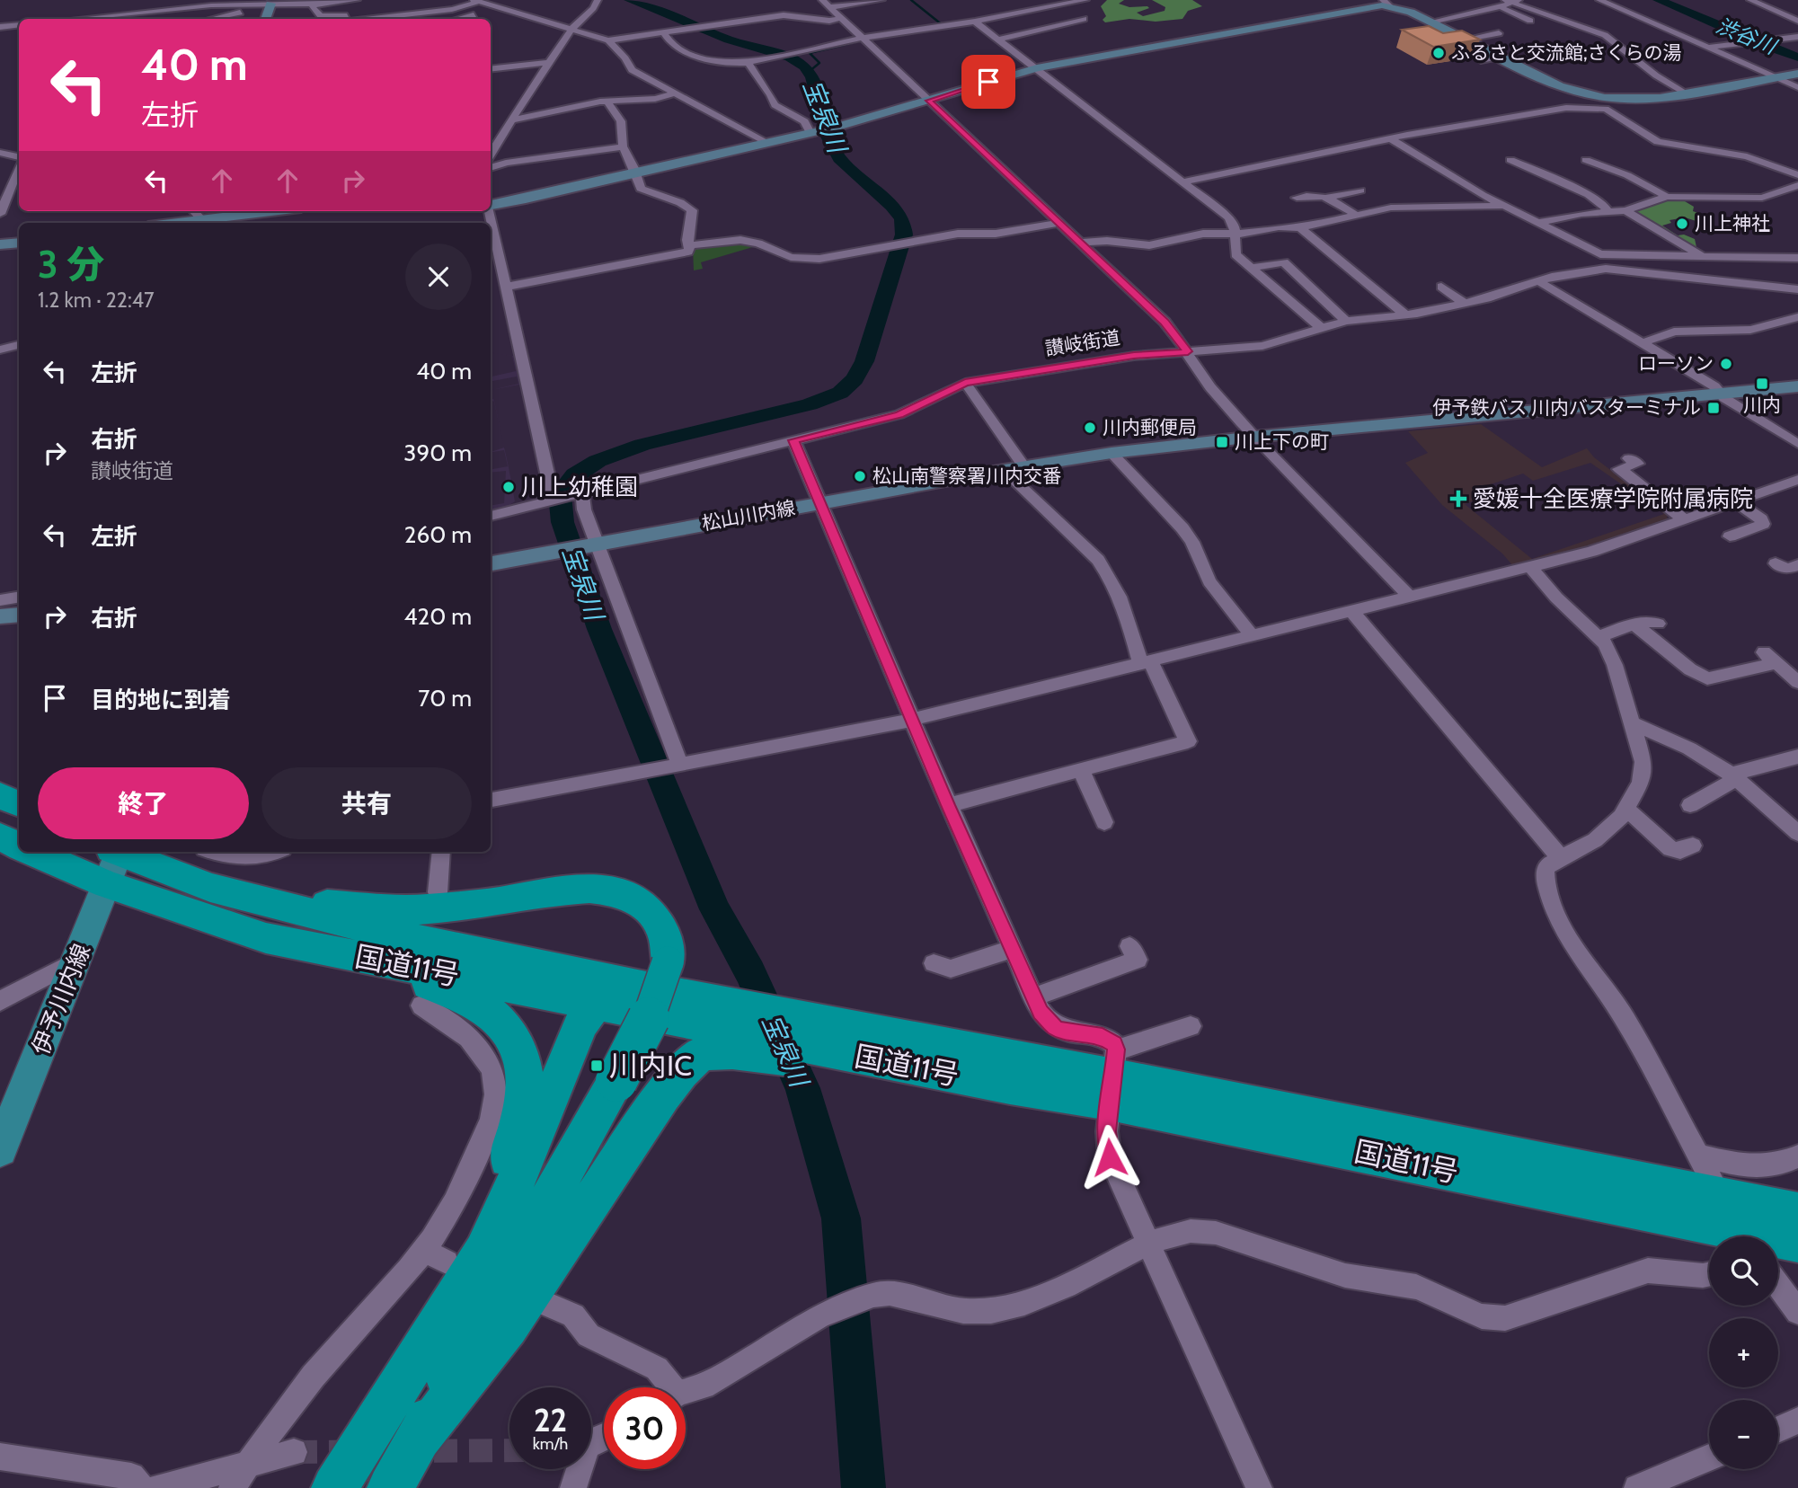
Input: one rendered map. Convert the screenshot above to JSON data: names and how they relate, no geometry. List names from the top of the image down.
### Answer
{
  "streets": {
    "highway": ["国道11号"],
    "main road": ["伊予川内線"],
    "street": ["讃岐街道", "松山川内線"]
  },
  "crossings": [
    ["国道11号", "伊予川内線"]
  ],
  "water": ["渋谷川", "宝泉川"],
  "places": {
    "other": [
      "ふるさと交流館;さくらの湯",
      "川上神社",
      "ローソン",
      "川内郵便局",
      "松山南警察署川内交番",
      "川上幼稚園"
    ],
    "transit": [
      "川内",
      "伊予鉄バス 川内バスターミナル",
      "川上下の町",
      "川内IC"
    ],
    "health": ["愛媛十全医療学院附属病院"]
  },
  "page": {
    "turn": ["40 m", "左折"],
    "heading": ["3 分", "1.2 km · 22:47"],
    "list": [
      {
        "name": "左折",
        "value": "40 m"
      },
      {
        "name": "右折",
        "note": "讃岐街道",
        "value": "390 m"
      },
      {
        "name": "左折",
        "value": "260 m"
      },
      {
        "name": "右折",
        "value": "420 m"
      },
      {
        "name": "目的地に到着",
        "value": "70 m"
      }
    ],
    "buttons": ["終了", "共有"],
    "map_buttons": ["+", "−"],
    "speed": "22 km/h",
    "limit": "30"
  }
}
